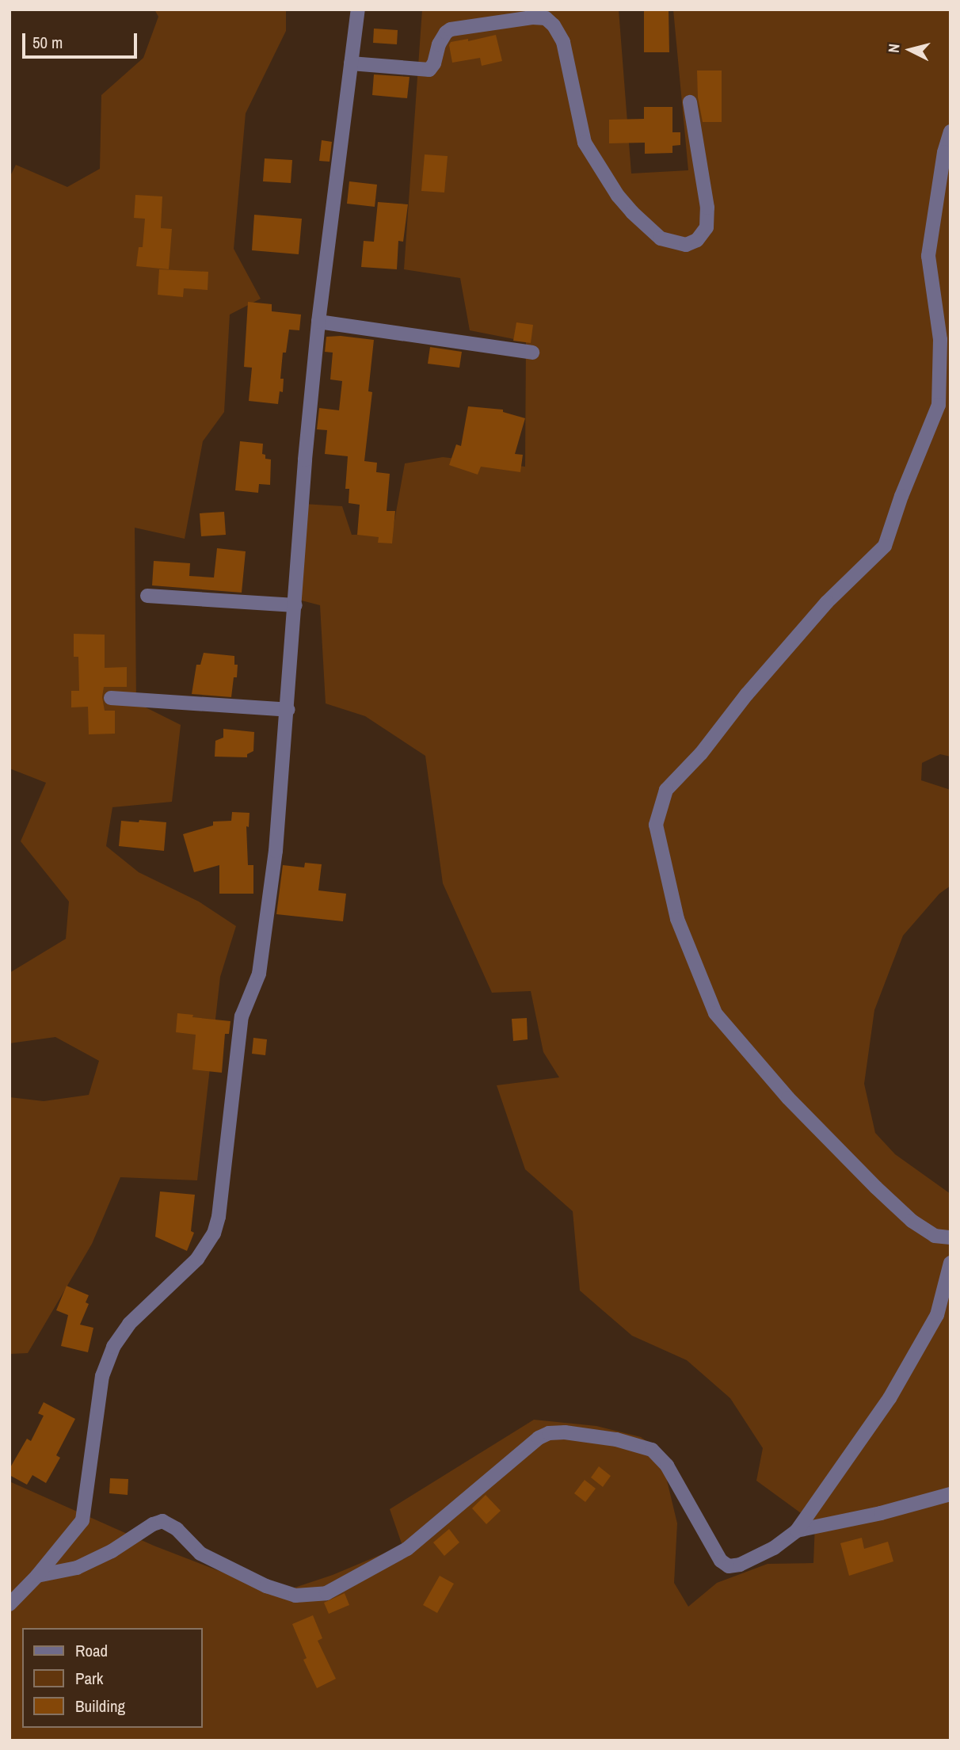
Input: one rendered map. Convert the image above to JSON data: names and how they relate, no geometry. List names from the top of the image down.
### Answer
{
  "legend": ["Road", "Park", "Building"],
  "scale_bar": "50 m",
  "north": "left"
}
